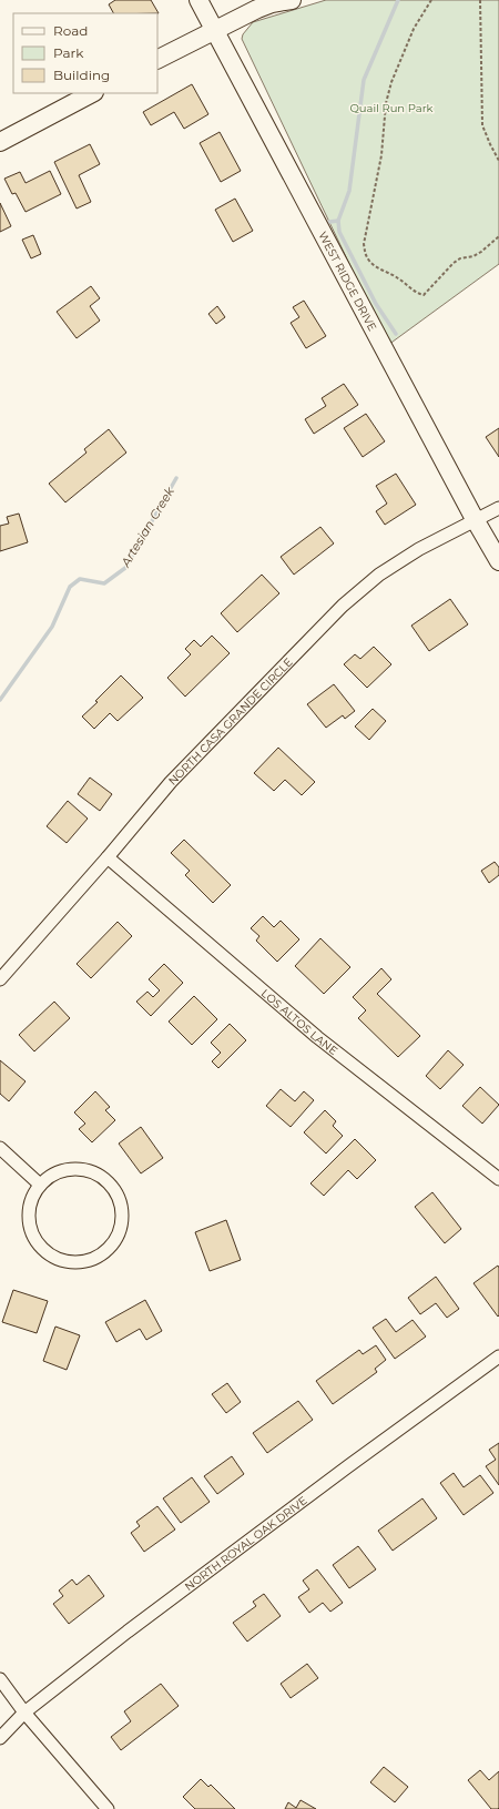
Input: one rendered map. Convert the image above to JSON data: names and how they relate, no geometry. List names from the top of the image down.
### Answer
{
  "streets": {
    "street": [
      "WEST RIDGE DRIVE",
      "NORTH CASA GRANDE CIRCLE",
      "LOS ALTOS LANE",
      "NORTH ROYAL OAK DRIVE"
    ]
  },
  "crossings": [
    ["WEST RIDGE DRIVE", "NORTH CASA GRANDE CIRCLE"],
    ["NORTH CASA GRANDE CIRCLE", "LOS ALTOS LANE"]
  ],
  "water": ["Artesian Creek"],
  "parks": ["Quail Run Park"],
  "legend": ["Road", "Park", "Building"]
}
